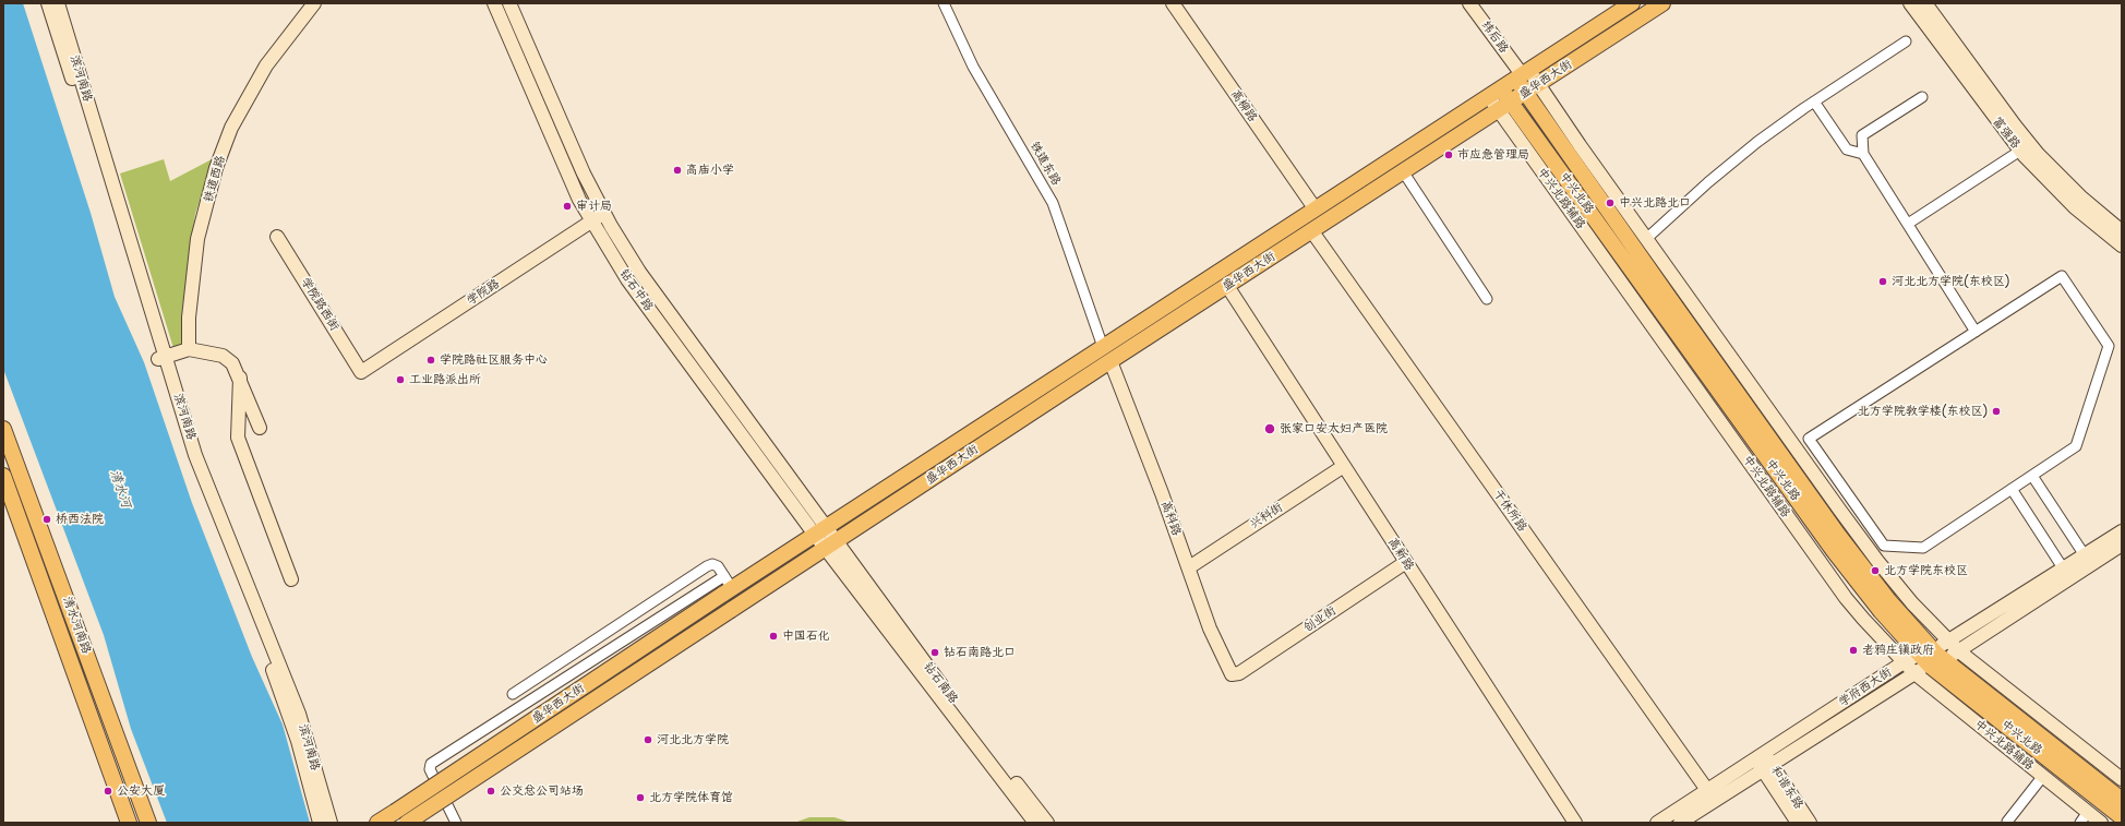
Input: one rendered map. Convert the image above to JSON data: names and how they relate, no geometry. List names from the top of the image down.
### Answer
{
  "streets": {
    "main road": ["盛华西大街", "中兴北路", "清水河南路"],
    "street": [
      "纬后路",
      "滨河南路",
      "高柳路",
      "富强路",
      "铁道东路",
      "铁道西路",
      "中兴北路辅路",
      "钻石中路",
      "学院路",
      "学院路西街",
      "干休所路",
      "兴科街",
      "高科路",
      "高新路",
      "创业街",
      "钻石南路",
      "学府西大街",
      "和谐东路"
    ]
  },
  "crossings": [
    ["纬后路", "盛华西大街"],
    ["纬后路", "中兴北路"],
    ["盛华西大街", "高柳路"],
    ["盛华西大街", "铁道东路"],
    ["盛华西大街", "中兴北路"],
    ["盛华西大街", "中兴北路辅路"],
    ["盛华西大街", "钻石中路"],
    ["盛华西大街", "干休所路"],
    ["盛华西大街", "高科路"],
    ["盛华西大街", "高新路"],
    ["盛华西大街", "钻石南路"],
    ["中兴北路", "中兴北路辅路"],
    ["中兴北路", "学府西大街"],
    ["中兴北路辅路", "学府西大街"],
    ["钻石中路", "学院路"],
    ["钻石中路", "钻石南路"],
    ["学院路", "学院路西街"],
    ["干休所路", "学府西大街"],
    ["兴科街", "高科路"],
    ["兴科街", "高新路"],
    ["高科路", "创业街"],
    ["高新路", "创业街"],
    ["学府西大街", "和谐东路"]
  ],
  "water": ["清水河"],
  "places": [
    "市应急管理局",
    "高庙小学",
    "中兴北路北口",
    "审计局",
    "河北北方学院(东校区)",
    "学院路社区服务中心",
    "工业路派出所",
    "北方学院教学楼(东校区)",
    "张家口安太妇产医院",
    "桥西法院",
    "北方学院东校区",
    "中国石化",
    "老鸦庄镇政府",
    "钻石南路北口",
    "河北北方学院",
    "公安大厦",
    "公交总公司站场",
    "北方学院体育馆"
  ]
}
